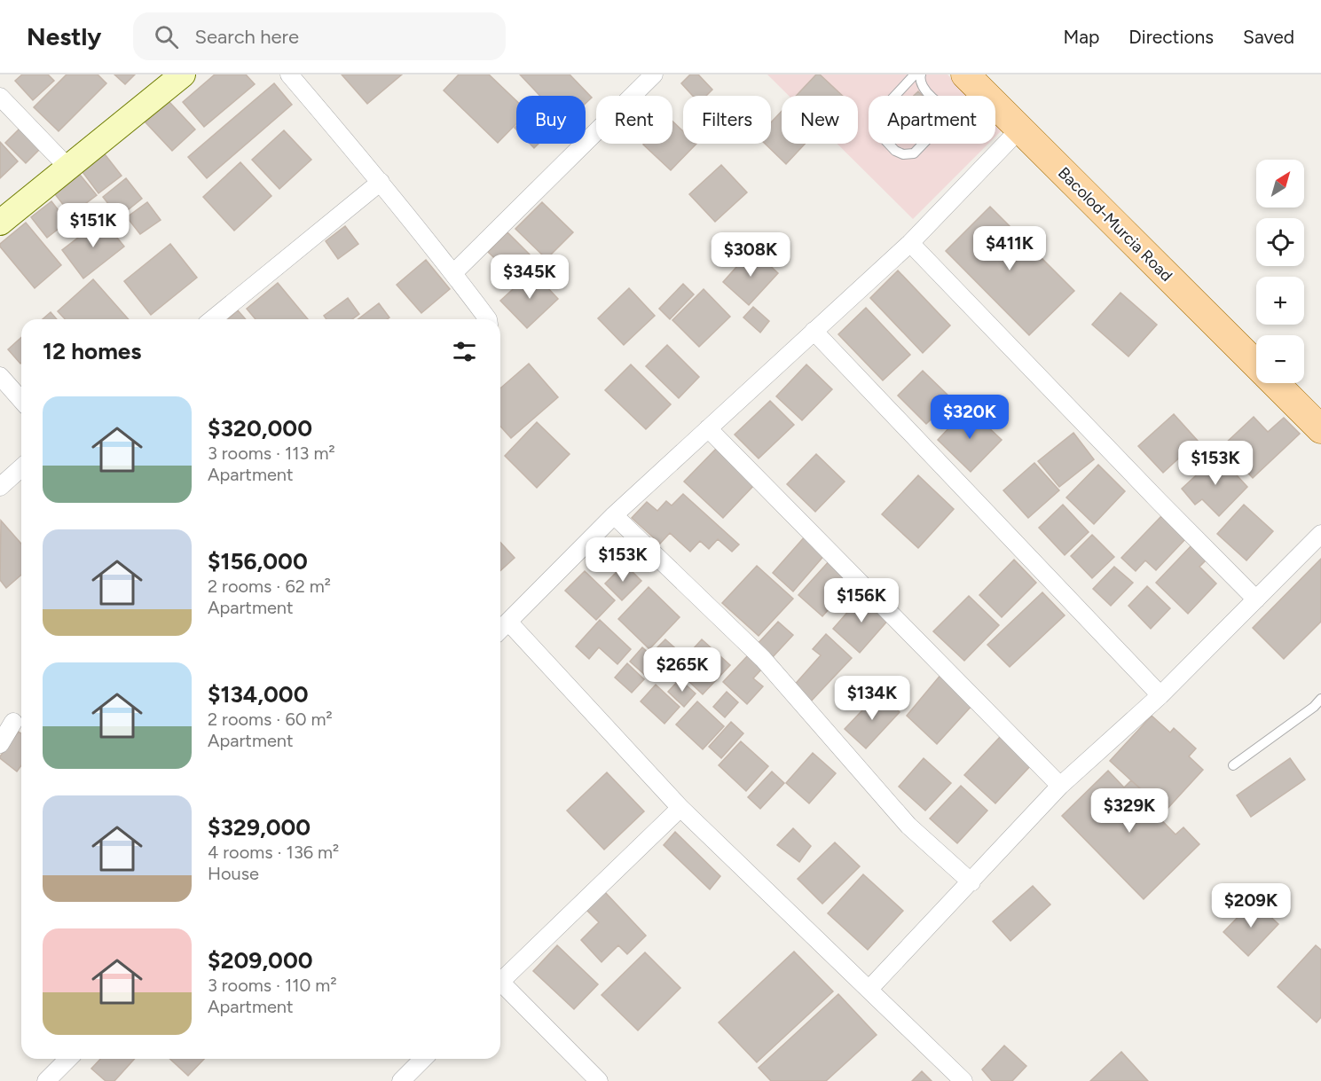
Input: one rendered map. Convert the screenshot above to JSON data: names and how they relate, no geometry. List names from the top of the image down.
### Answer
{
  "streets": {
    "main road": ["Bacolod-Murcia Road"]
  },
  "north": "top right",
  "page": {
    "header": "Nestly",
    "search": "Search here",
    "nav": ["Map", "Directions", "Saved"],
    "chip": [
      "Buy",
      "Rent",
      "Filters",
      "New",
      "Apartment"
    ],
    "map_buttons": ["+", "−"],
    "price": [
      "$151K",
      "$411K",
      "$308K",
      "$345K",
      "$320K",
      "$153K",
      "$153K",
      "$156K",
      "$265K",
      "$134K",
      "$329K",
      "$209K"
    ],
    "heading": "12 homes",
    "list": [
      {
        "name": "$320,000",
        "note": "3 rooms · 113 m² · Apartment"
      },
      {
        "name": "$156,000",
        "note": "2 rooms · 62 m² · Apartment"
      },
      {
        "name": "$134,000",
        "note": "2 rooms · 60 m² · Apartment"
      },
      {
        "name": "$329,000",
        "note": "4 rooms · 136 m² · House"
      },
      {
        "name": "$209,000",
        "note": "3 rooms · 110 m² · Apartment"
      }
    ]
  }
}
